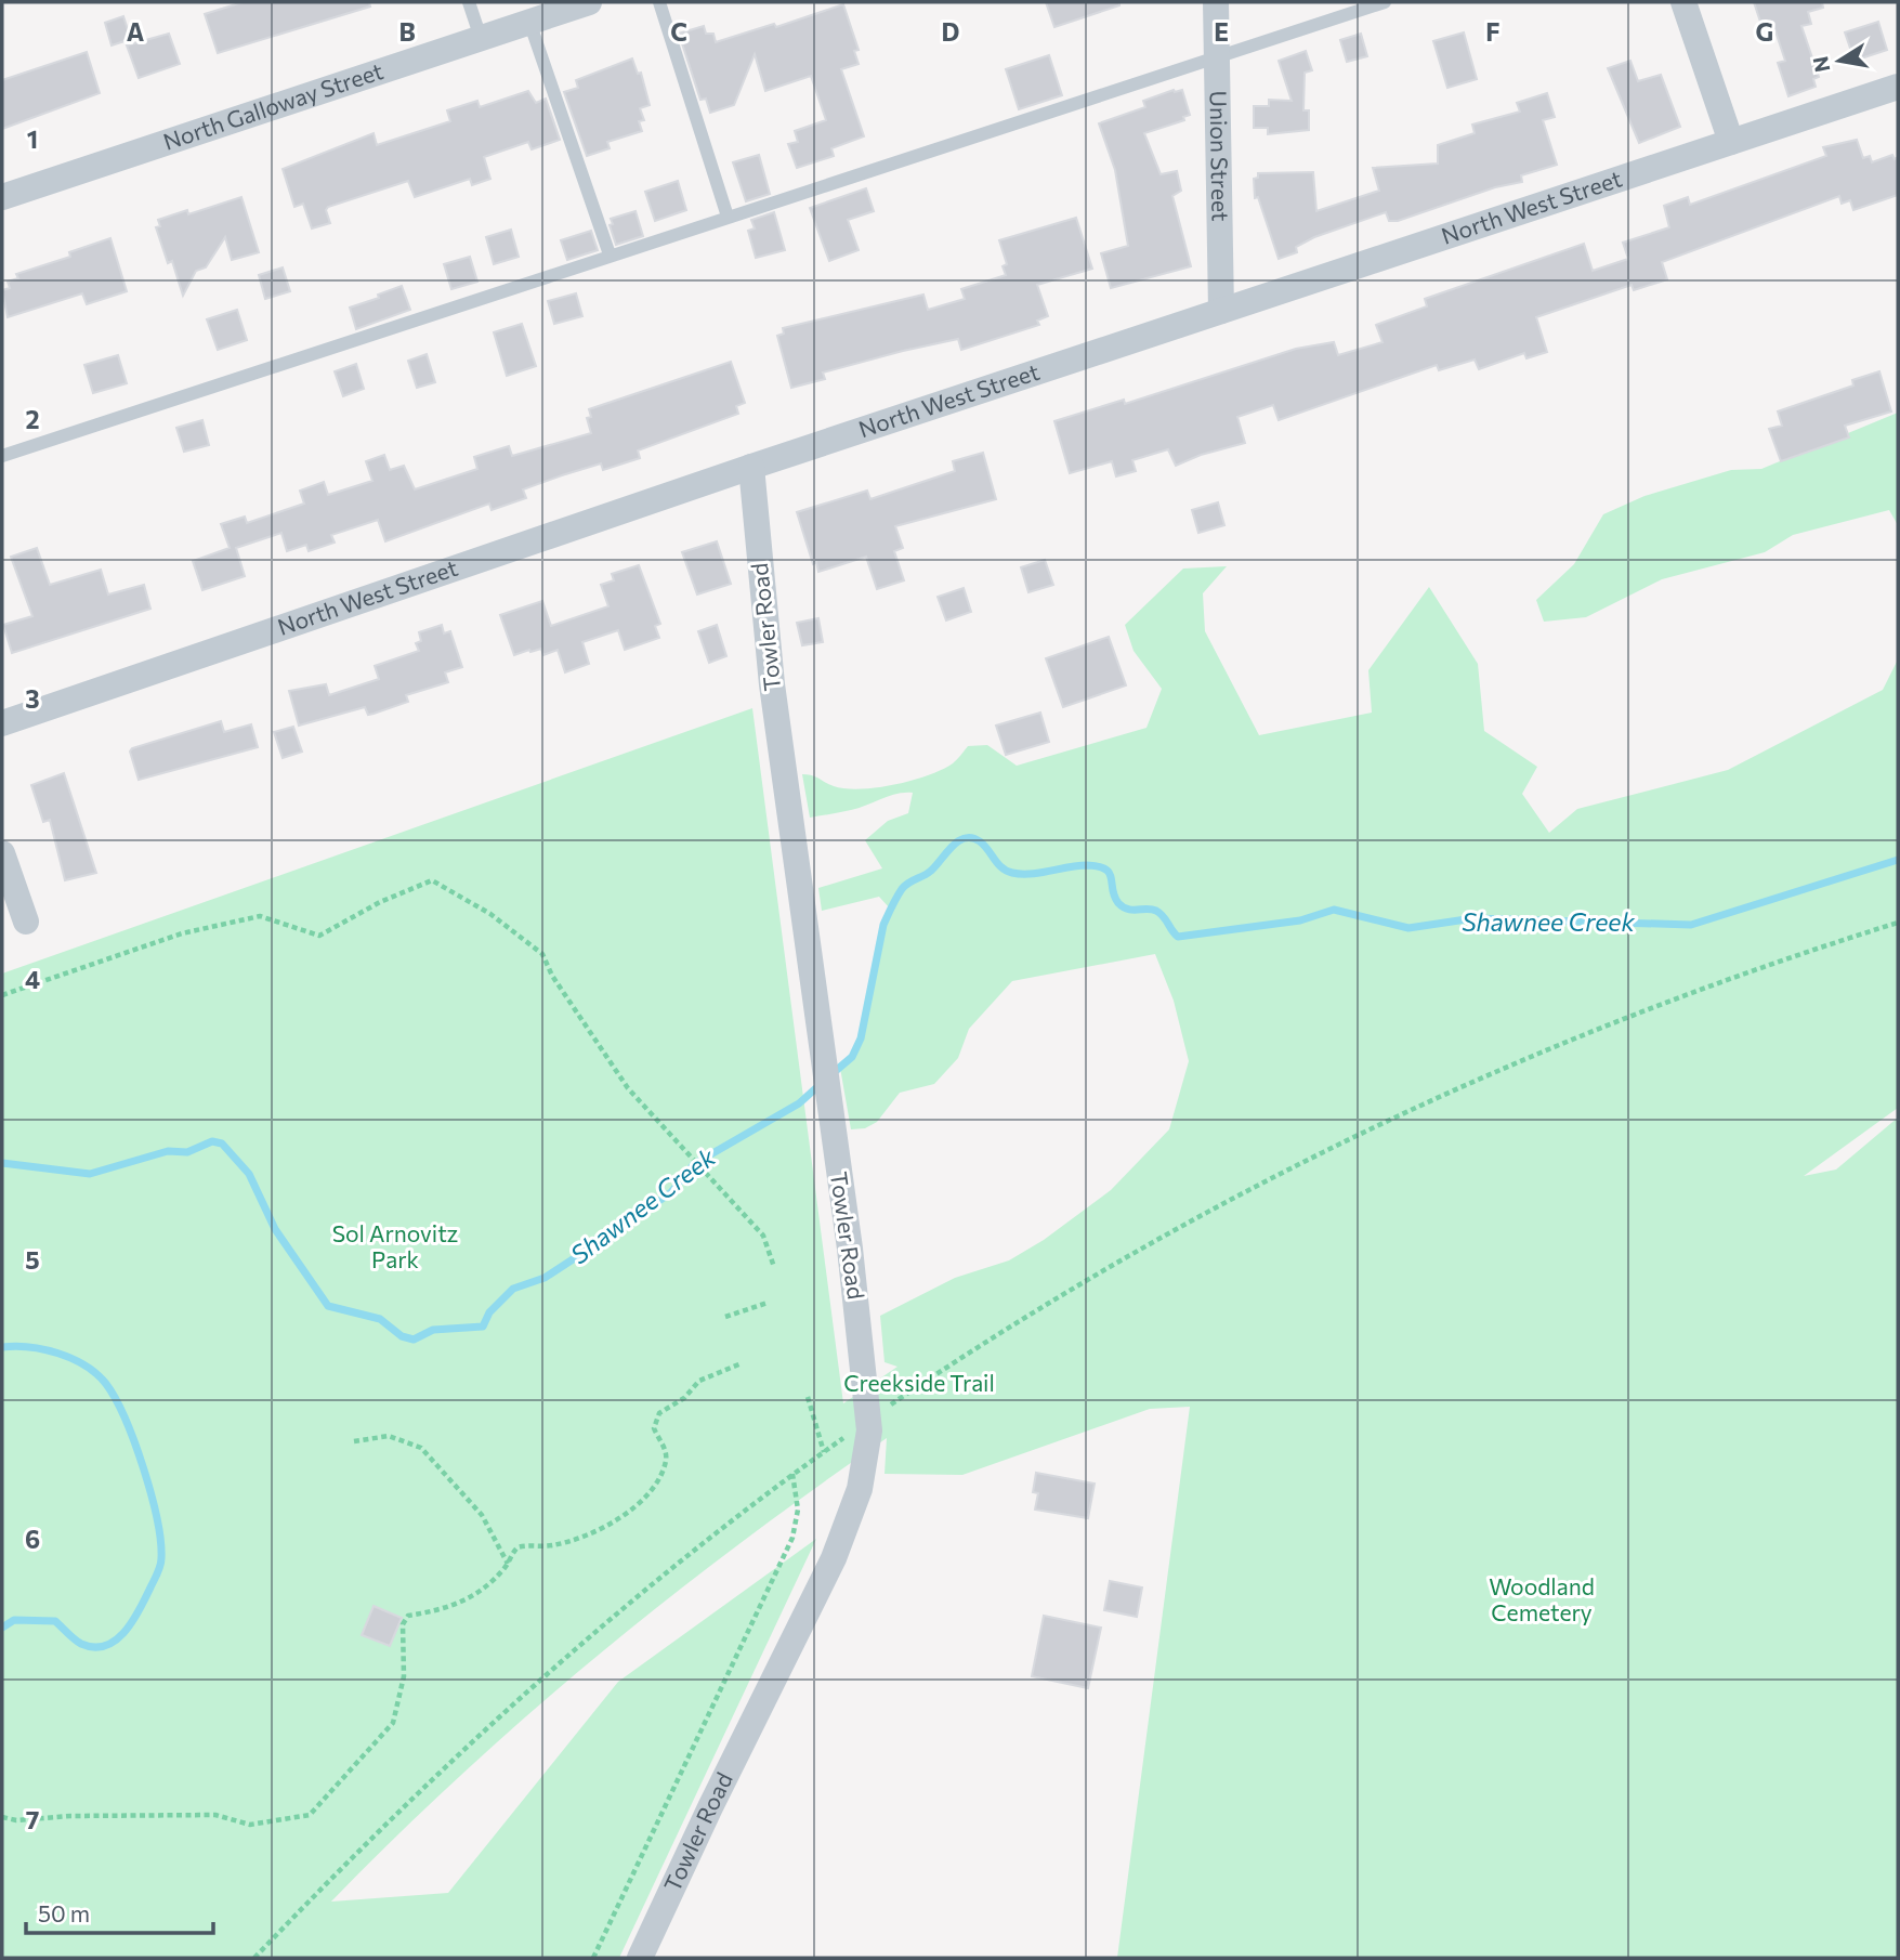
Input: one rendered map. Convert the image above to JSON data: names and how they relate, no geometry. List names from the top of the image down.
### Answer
{
  "streets": {
    "street": [
      "North Galloway Street",
      "Union Street",
      "North West Street",
      "Towler Road"
    ]
  },
  "crossings": [
    ["Union Street", "North West Street"],
    ["North West Street", "Towler Road"]
  ],
  "water": ["Shawnee Creek"],
  "parks": ["Sol Arnovitz Park", "Creekside Trail", "Woodland Cemetery"],
  "scale_bar": "50 m",
  "north": "left",
  "grid": {
    "columns": [
      "A",
      "B",
      "C",
      "D",
      "E",
      "F",
      "G"
    ],
    "rows": [
      "1",
      "2",
      "3",
      "4",
      "5",
      "6",
      "7"
    ]
  }
}
